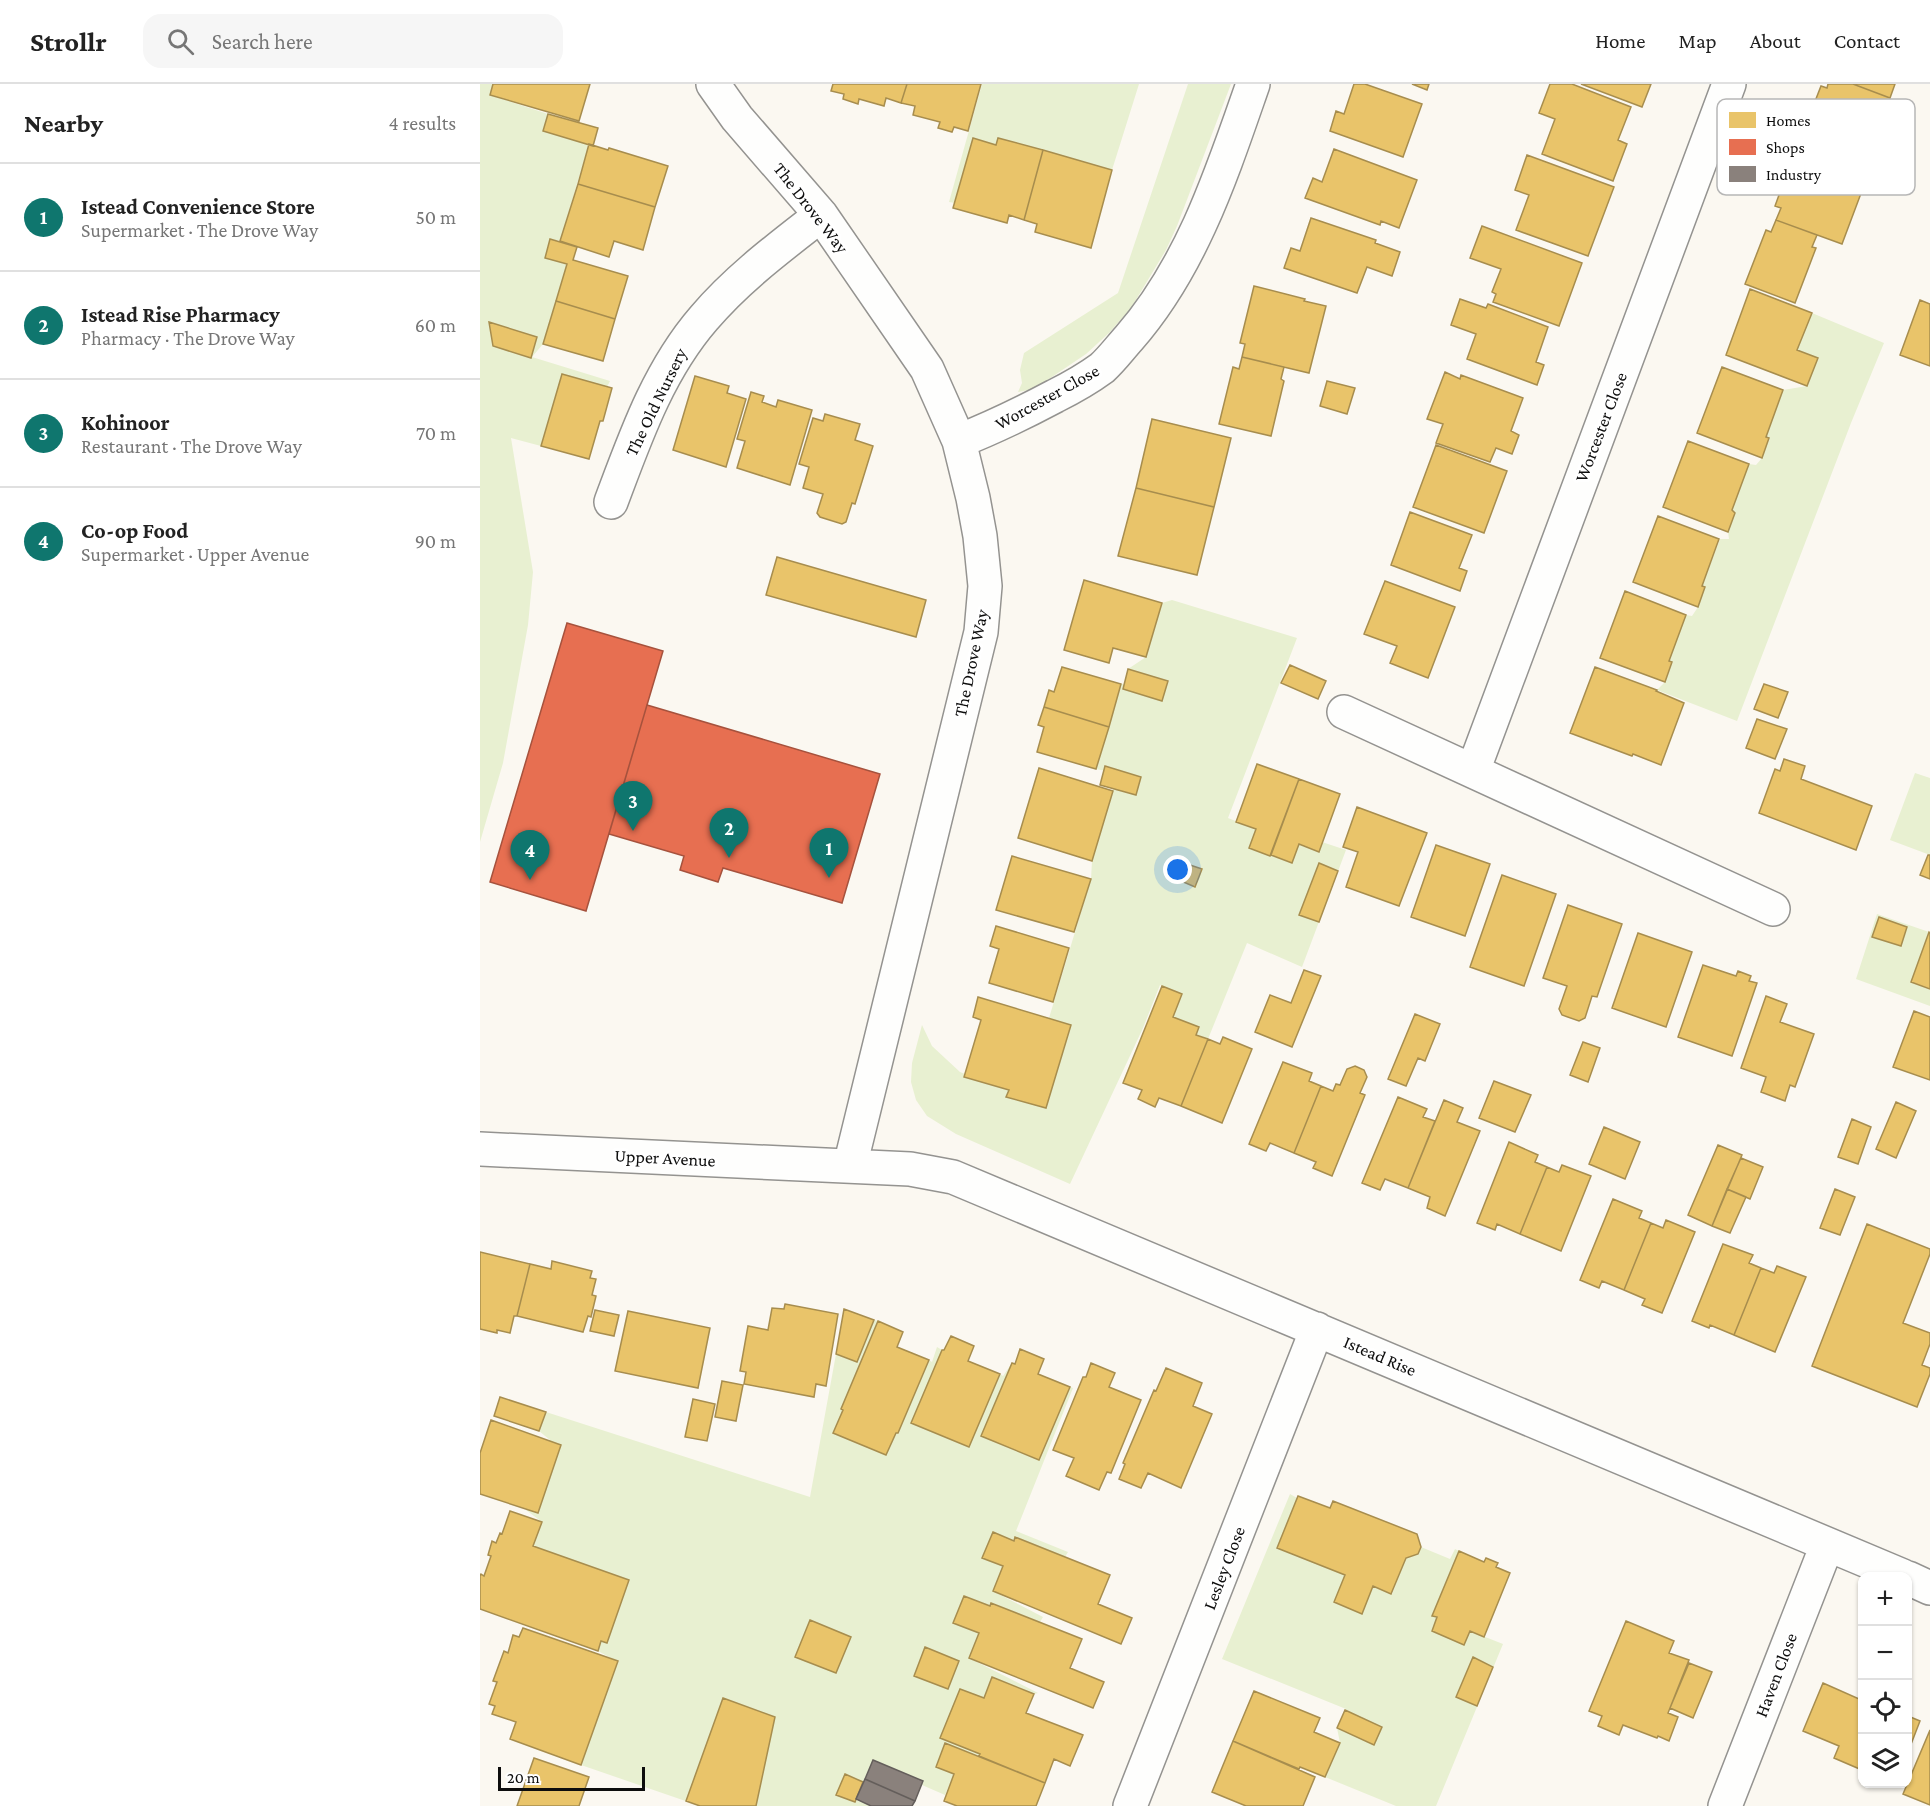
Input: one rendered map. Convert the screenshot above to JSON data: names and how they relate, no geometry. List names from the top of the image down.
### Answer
{
  "streets": {
    "street": [
      "The Drove Way",
      "Worcester Close",
      "The Old Nursery",
      "Upper Avenue",
      "Istead Rise",
      "Lesley Close",
      "Haven Close"
    ]
  },
  "crossings": [
    ["The Drove Way", "Worcester Close"],
    ["The Drove Way", "The Old Nursery"],
    ["The Drove Way", "Upper Avenue"],
    ["The Drove Way", "Istead Rise"],
    ["Upper Avenue", "Istead Rise"],
    ["Istead Rise", "Lesley Close"],
    ["Istead Rise", "Haven Close"]
  ],
  "legend": ["Homes", "Shops", "Industry"],
  "scale_bar": "20 m",
  "page": {
    "header": "Strollr",
    "search": "Search here",
    "nav": [
      "Home",
      "Map",
      "About",
      "Contact"
    ],
    "heading": ["Nearby", "4 results"],
    "list": [
      {
        "mark": "1",
        "name": "Istead Convenience Store",
        "note": "Supermarket · The Drove Way",
        "value": "50 m"
      },
      {
        "mark": "2",
        "name": "Istead Rise Pharmacy",
        "note": "Pharmacy · The Drove Way",
        "value": "60 m"
      },
      {
        "mark": "3",
        "name": "Kohinoor",
        "note": "Restaurant · The Drove Way",
        "value": "70 m"
      },
      {
        "mark": "4",
        "name": "Co-op Food",
        "note": "Supermarket · Upper Avenue",
        "value": "90 m"
      }
    ],
    "pins": [
      "3",
      "2",
      "1",
      "4"
    ],
    "map_buttons": ["+", "−"],
    "scale": "20 m"
  }
}
